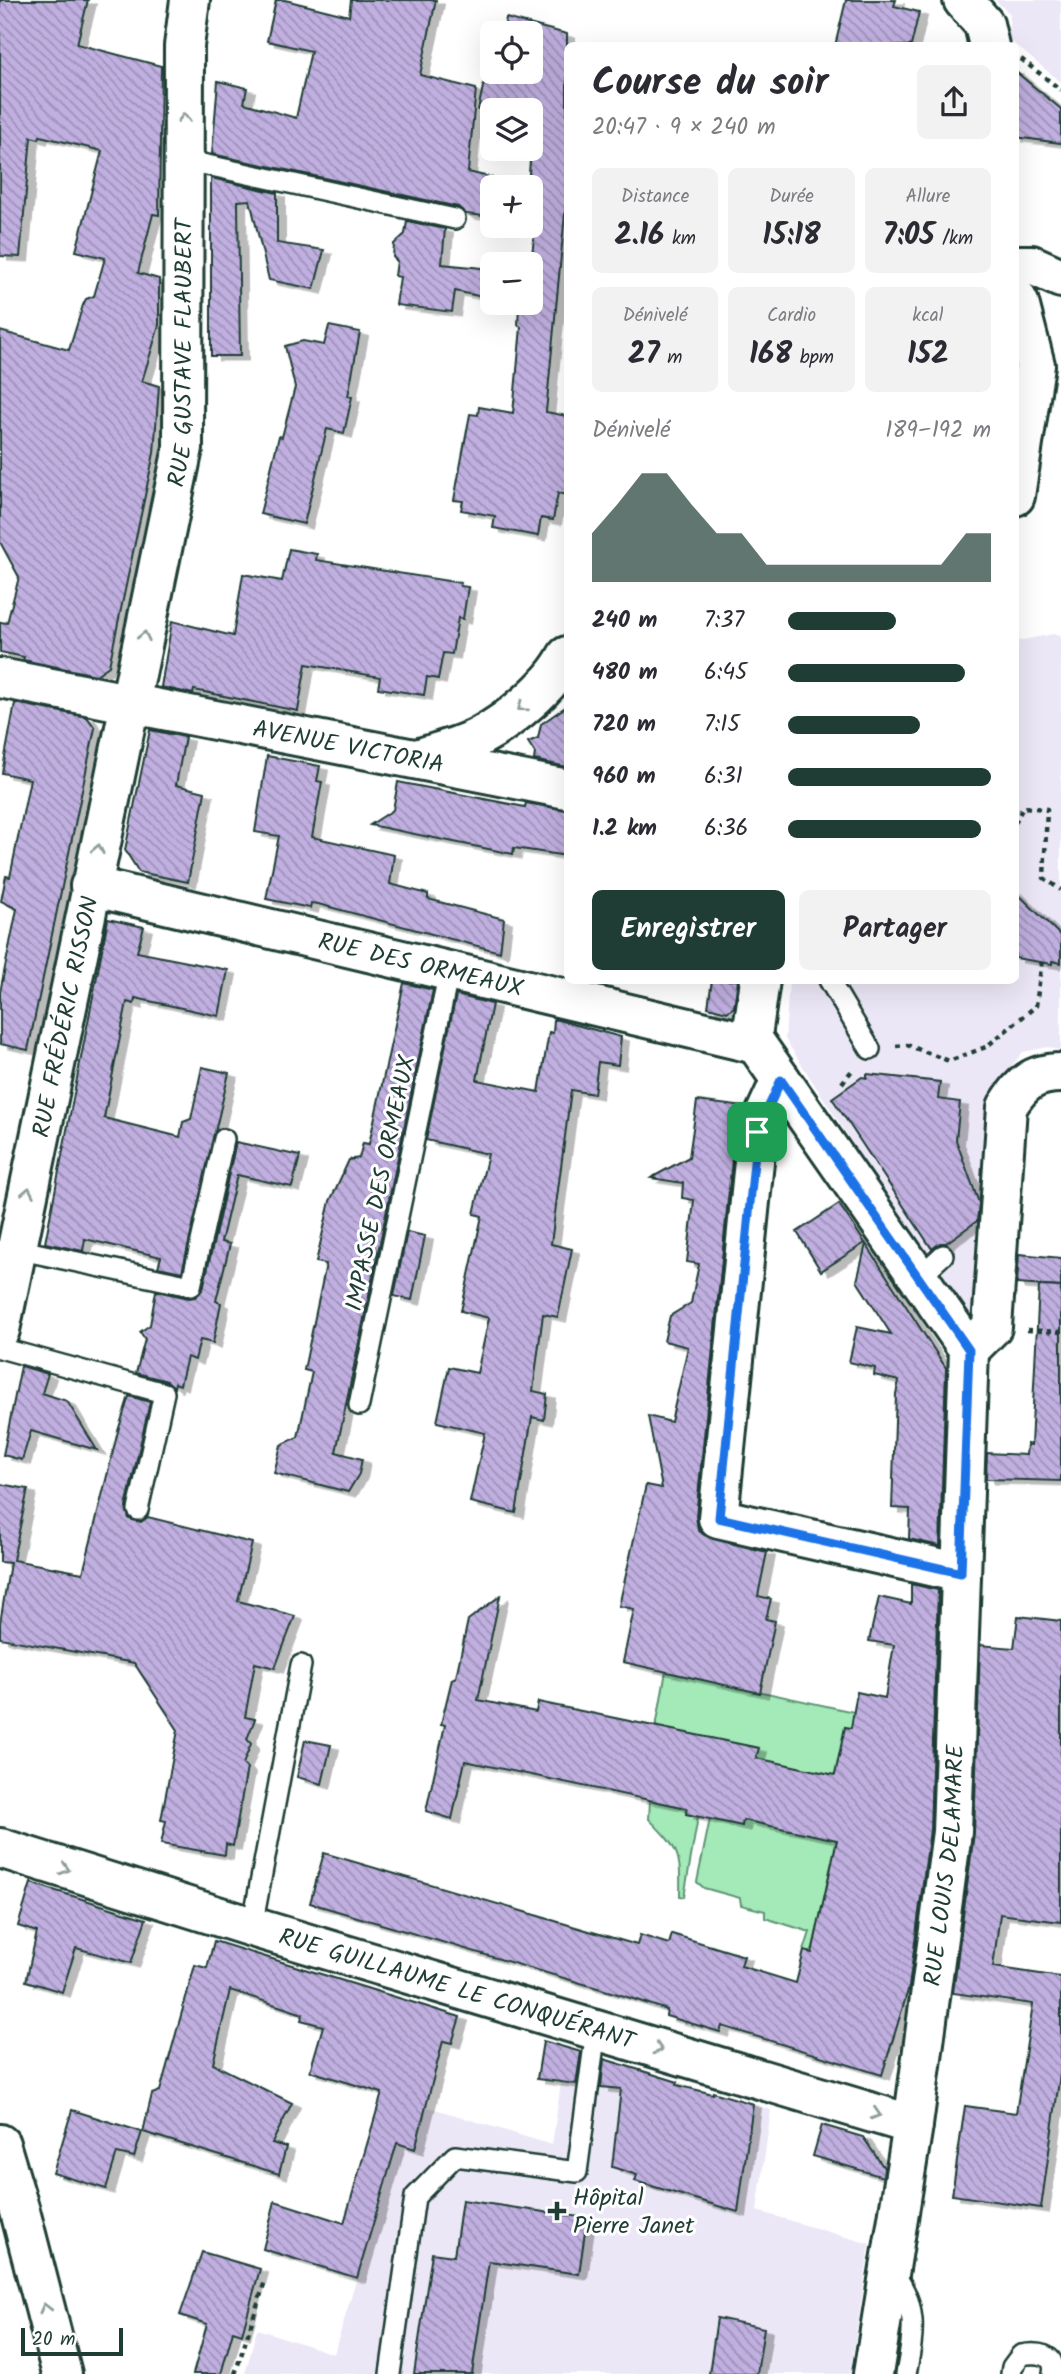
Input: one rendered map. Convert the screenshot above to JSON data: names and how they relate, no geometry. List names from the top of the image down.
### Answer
{
  "streets": {
    "street": [
      "RUE GUSTAVE FLAUBERT",
      "AVENUE VICTORIA",
      "RUE DES ORMEAUX",
      "RUE FRÉDÉRIC RISSON",
      "RUE LOUIS DELAMARE",
      "RUE GUILLAUME LE CONQUÉRANT"
    ],
    "lane": ["IMPASSE DES ORMEAUX"]
  },
  "crossings": [
    ["RUE GUSTAVE FLAUBERT", "AVENUE VICTORIA"],
    ["RUE GUSTAVE FLAUBERT", "RUE FRÉDÉRIC RISSON"],
    ["AVENUE VICTORIA", "RUE FRÉDÉRIC RISSON"],
    ["RUE DES ORMEAUX", "RUE FRÉDÉRIC RISSON"],
    ["RUE DES ORMEAUX", "IMPASSE DES ORMEAUX"],
    ["RUE LOUIS DELAMARE", "RUE GUILLAUME LE CONQUÉRANT"]
  ],
  "one_way": ["RUE GUSTAVE FLAUBERT", "RUE FRÉDÉRIC RISSON", "RUE GUILLAUME LE CONQUÉRANT"],
  "places": {
    "health": ["Hôpital Pierre Janet"]
  },
  "scale_bar": "20 m",
  "page": {
    "map_buttons": ["+", "−"],
    "heading": ["Course du soir", "20:47 · 9 × 240 m"],
    "stats": [
      ["Distance", "2.16 km"],
      ["Durée", "15:18"],
      ["Allure", "7:05 /km"],
      ["Dénivelé", "27 m"],
      ["Cardio", "168 bpm"],
      ["kcal", "152"]
    ],
    "chart": ["Dénivelé", "189–192 m"],
    "list": [
      {
        "name": "240 m",
        "note": "7:37"
      },
      {
        "name": "480 m",
        "note": "6:45"
      },
      {
        "name": "720 m",
        "note": "7:15"
      },
      {
        "name": "960 m",
        "note": "6:31"
      },
      {
        "name": "1.2 km",
        "note": "6:36"
      }
    ],
    "buttons": ["Enregistrer", "Partager"],
    "scale": "20 m"
  }
}
